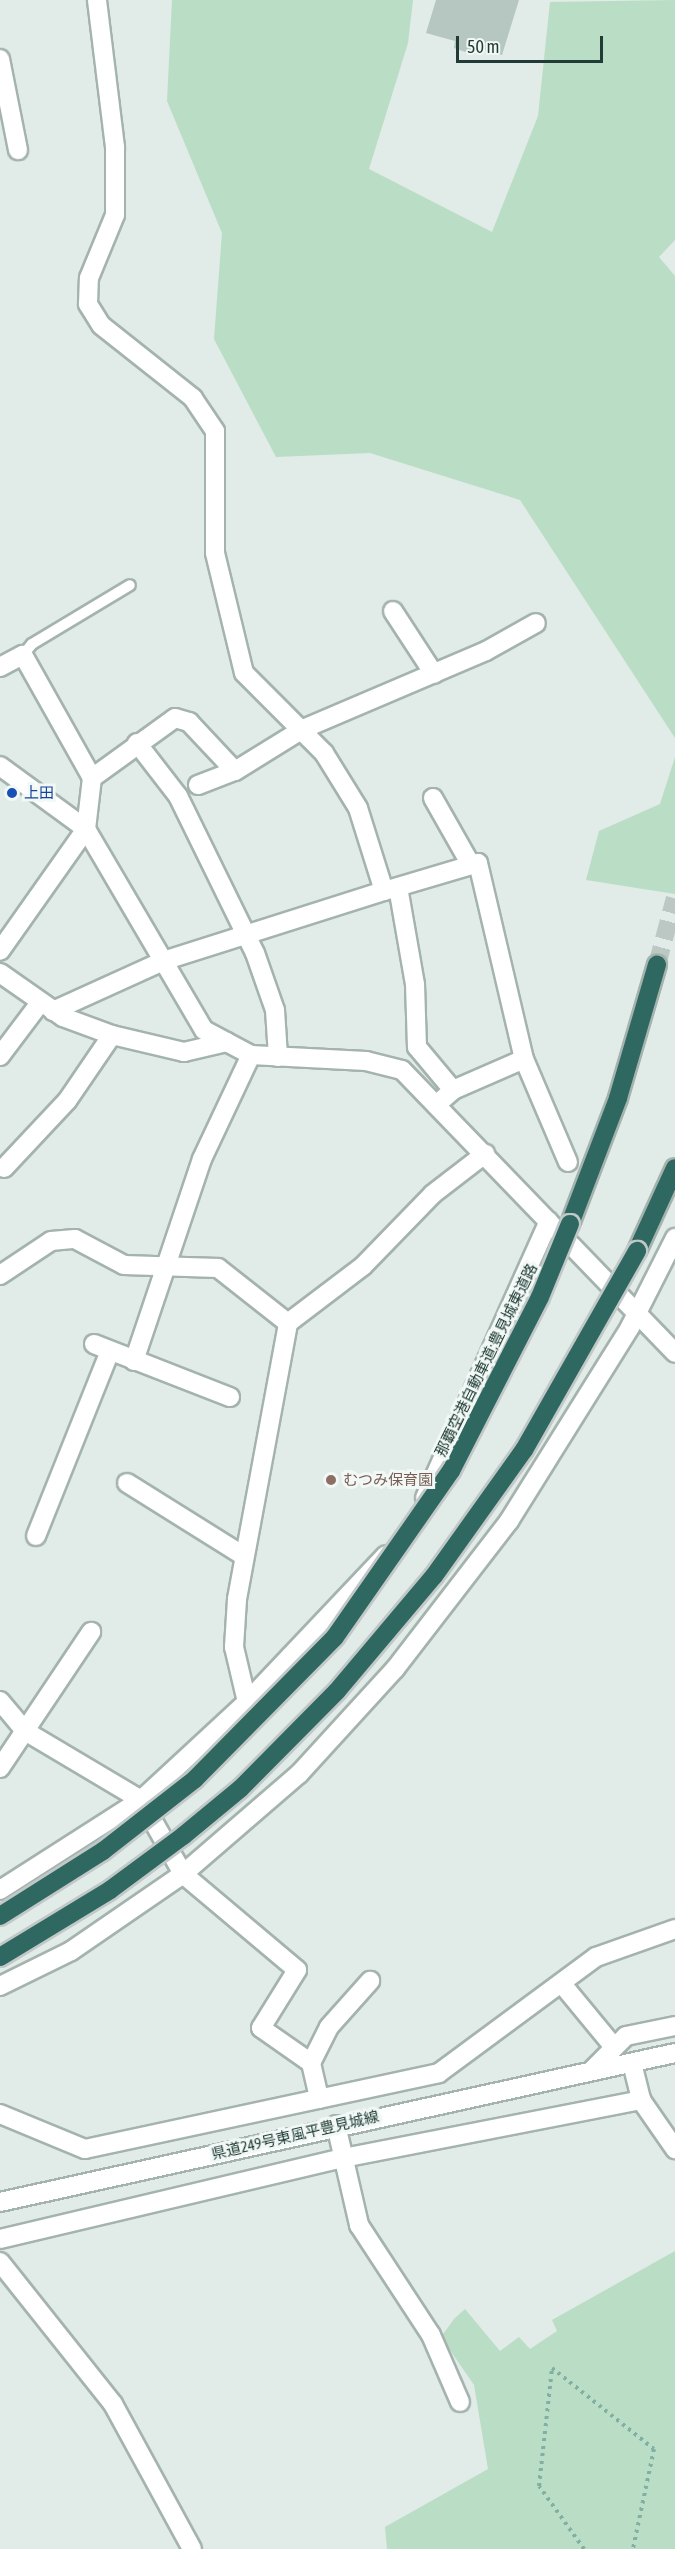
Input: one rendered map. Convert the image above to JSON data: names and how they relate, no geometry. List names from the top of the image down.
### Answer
{
  "streets": {
    "highway": ["那覇空港自動車道;豊見城東道路"],
    "street": ["県道249号東風平豊見城線"]
  },
  "places": ["上田", "むつみ保育園"],
  "scale_bar": "50 m"
}
